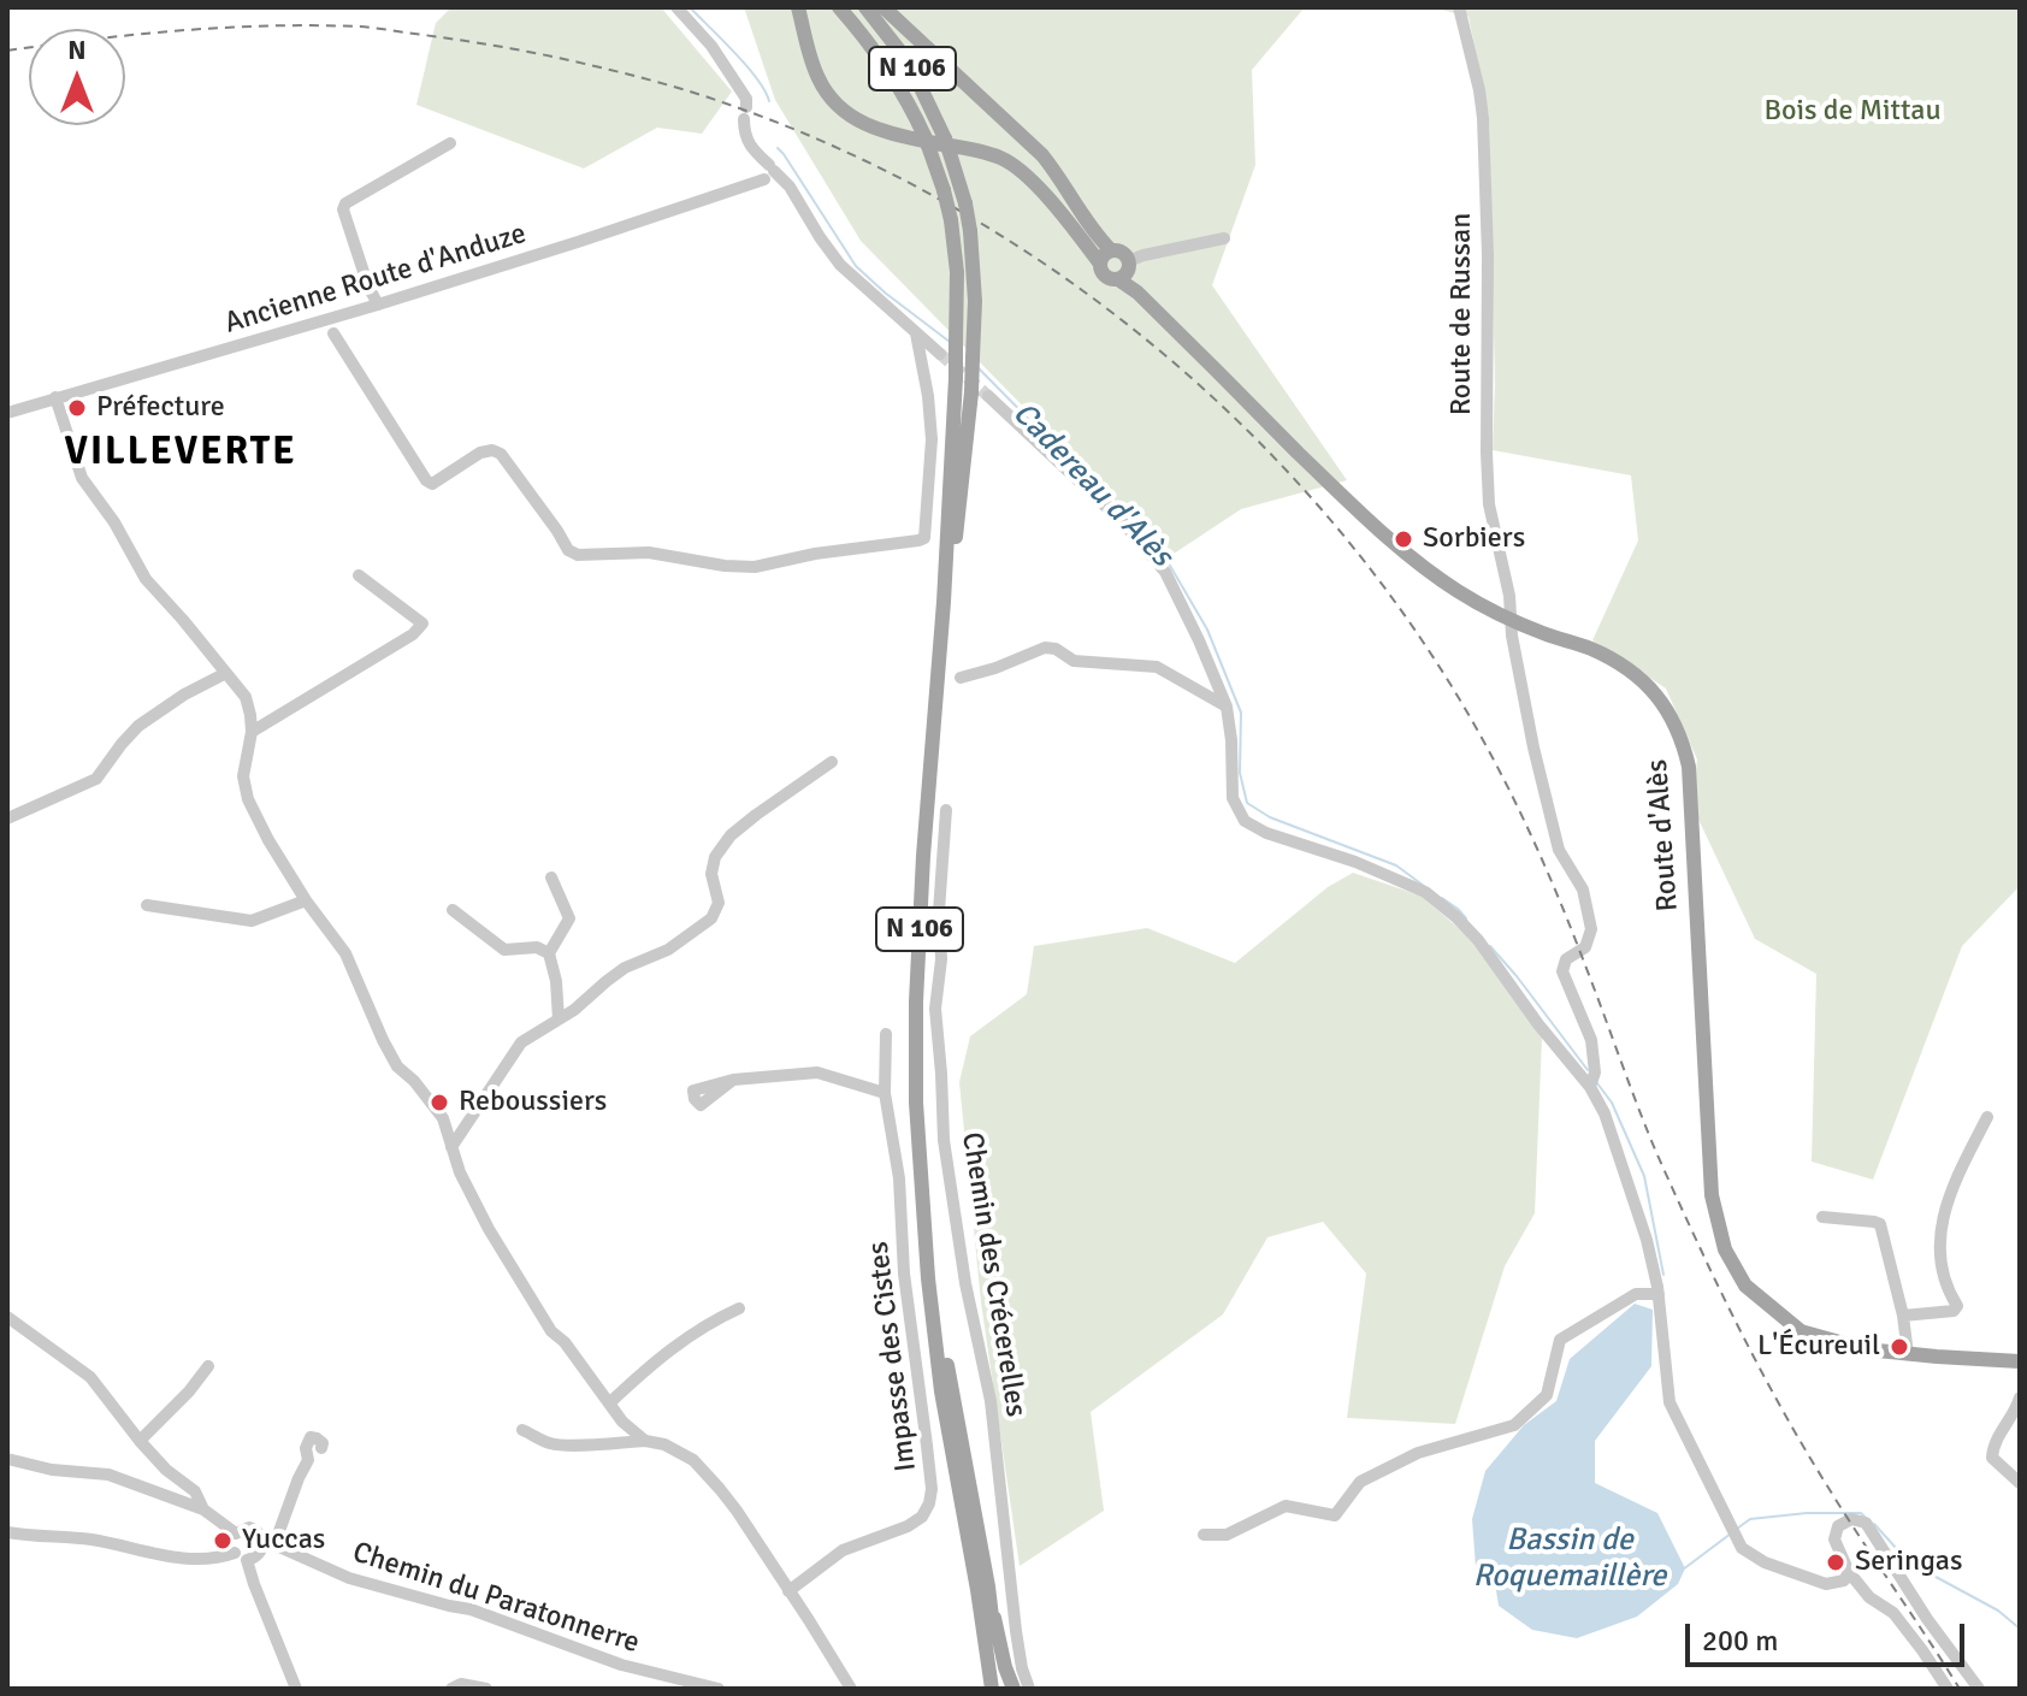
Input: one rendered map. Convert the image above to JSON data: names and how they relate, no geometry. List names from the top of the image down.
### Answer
{
  "streets": {
    "main road": ["N 106", "Route d'Alès"],
    "street": [
      "Ancienne Route d'Anduze",
      "Route de Russan",
      "Chemin des Crécerelles",
      "Impasse des Cistes",
      "Chemin du Paratonnerre"
    ]
  },
  "crossings": [
    ["Route de Russan", "Route d'Alès"]
  ],
  "districts": ["VILLEVERTE"],
  "water": ["Cadereau d'Alès", "Bassin de Roquemaillère"],
  "parks": ["Bois de Mittau"],
  "places": [
    "Préfecture",
    "Sorbiers",
    "Reboussiers",
    "L'Écureuil",
    "Yuccas",
    "Seringas"
  ],
  "scale_bar": "200 m",
  "north": "top"
}
